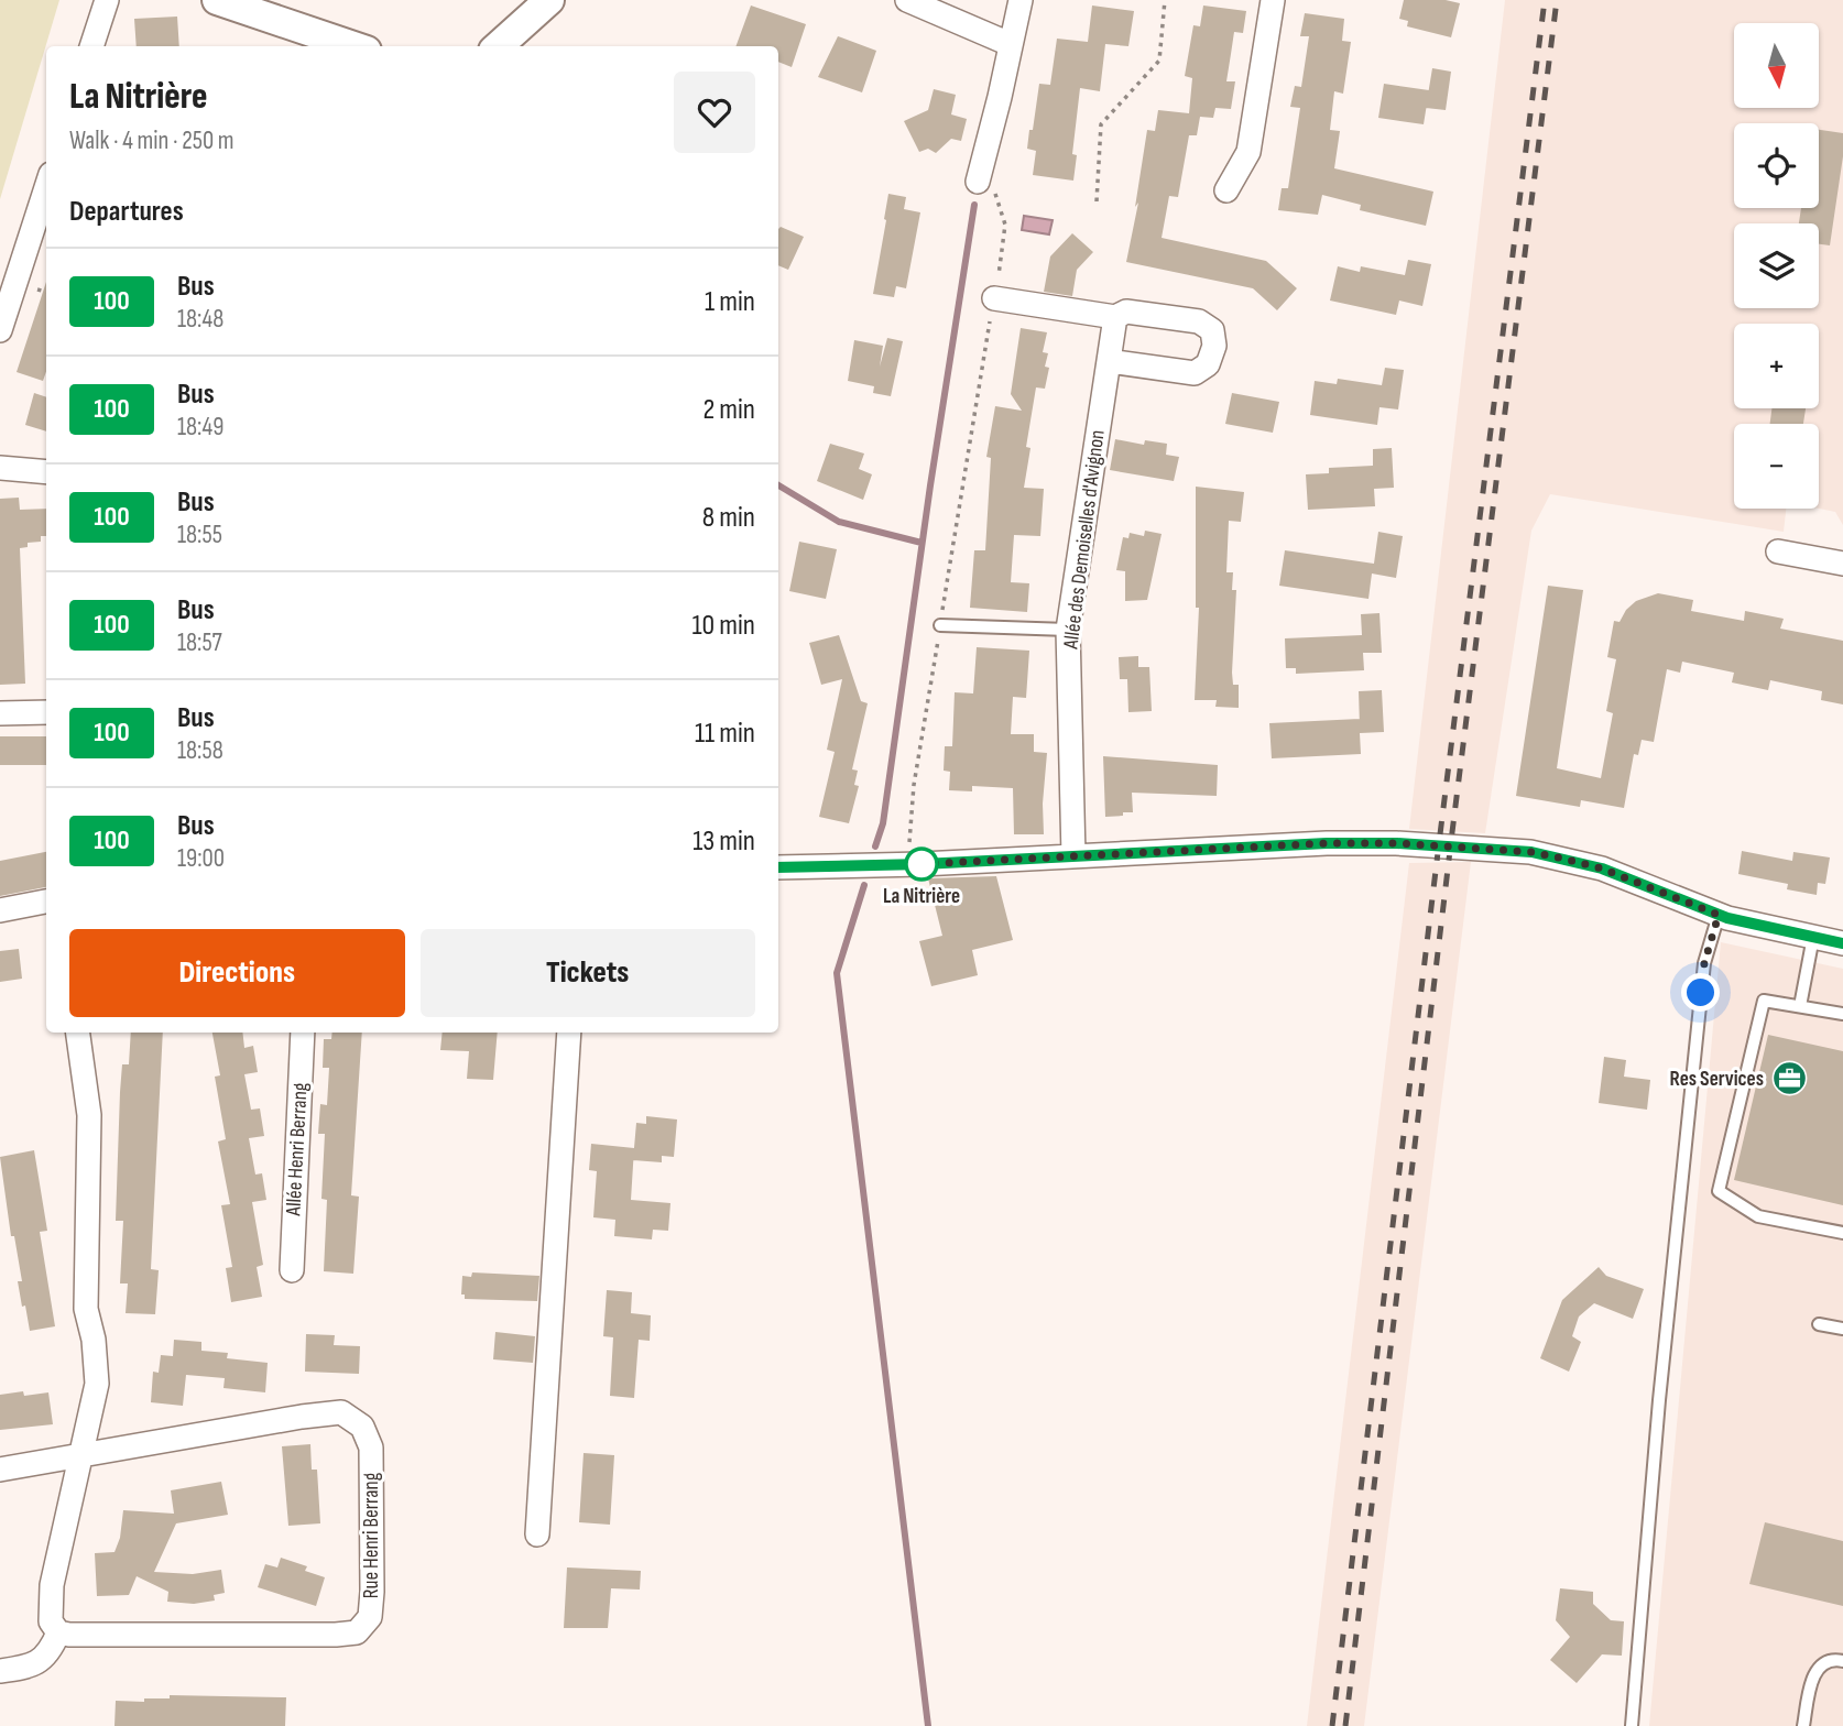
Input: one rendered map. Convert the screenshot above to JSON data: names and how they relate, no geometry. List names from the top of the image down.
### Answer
{
  "streets": {
    "street": ["Allée des Demoiselles d'Avignon", "Allée Henri Berrang", "Rue Henri Berrang"]
  },
  "places": {
    "other": ["La Nitrière"],
    "office": ["Res Services"]
  },
  "lines": ["bus line 100"],
  "north": "bottom",
  "page": {
    "map_buttons": ["+", "−"],
    "heading": [
      ["La Nitrière", "Walk · 4 min · 250 m"],
      "Departures"
    ],
    "list": [
      {
        "mark": "100",
        "name": "Bus",
        "note": "18:48",
        "value": "1 min"
      },
      {
        "mark": "100",
        "name": "Bus",
        "note": "18:49",
        "value": "2 min"
      },
      {
        "mark": "100",
        "name": "Bus",
        "note": "18:55",
        "value": "8 min"
      },
      {
        "mark": "100",
        "name": "Bus",
        "note": "18:57",
        "value": "10 min"
      },
      {
        "mark": "100",
        "name": "Bus",
        "note": "18:58",
        "value": "11 min"
      },
      {
        "mark": "100",
        "name": "Bus",
        "note": "19:00",
        "value": "13 min"
      }
    ],
    "buttons": ["Directions", "Tickets"]
  }
}
